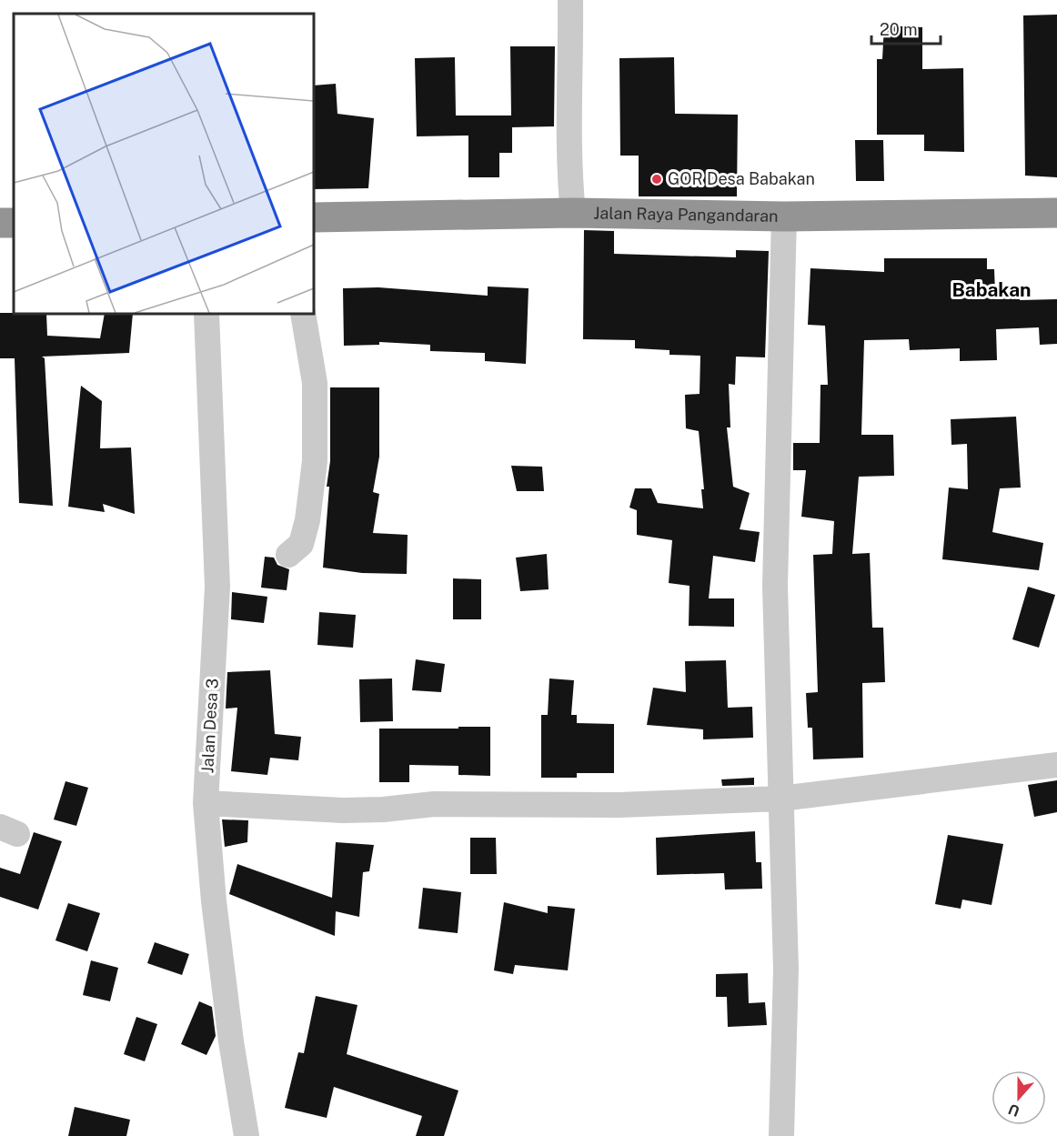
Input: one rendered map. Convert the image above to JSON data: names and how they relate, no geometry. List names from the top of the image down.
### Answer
{
  "streets": {
    "highway": ["Jalan Raya Pangandaran"],
    "street": ["Jalan Desa 3"]
  },
  "districts": ["Babakan"],
  "places": ["GOR Desa Babakan"],
  "scale_bar": "20 m",
  "north": "bottom"
}
